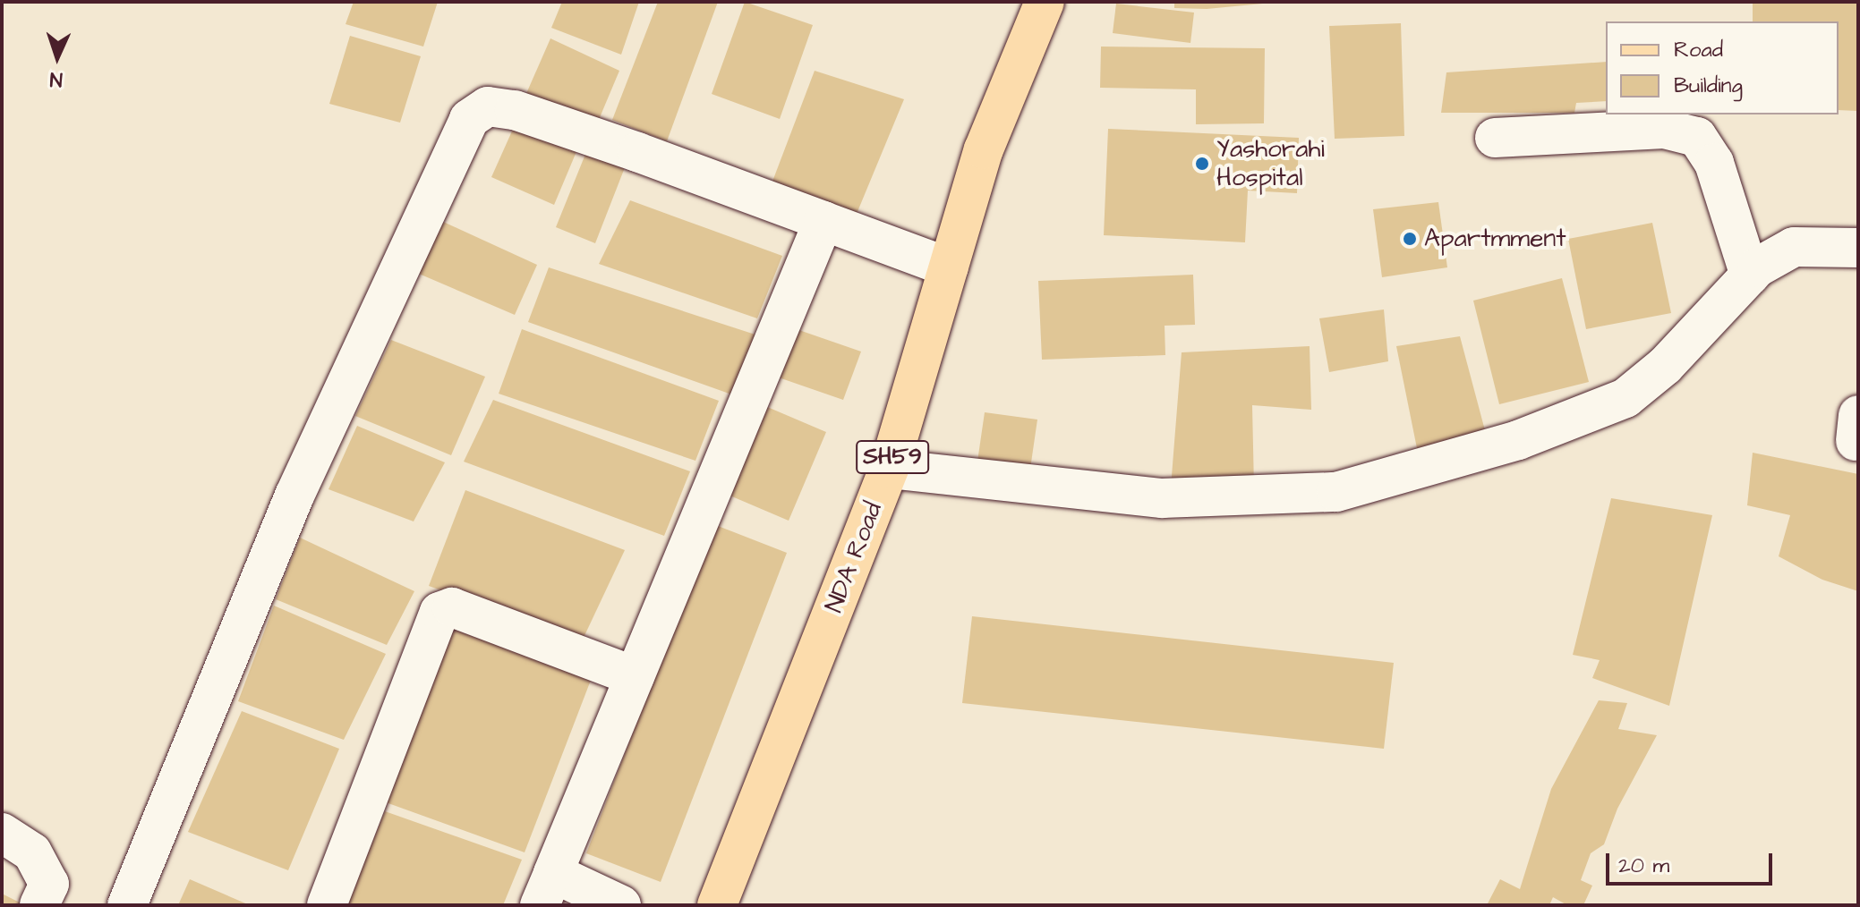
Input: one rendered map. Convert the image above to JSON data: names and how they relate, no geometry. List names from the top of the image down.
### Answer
{
  "streets": {
    "main road": ["SH59", "NDA Road"]
  },
  "places": ["Yashorahi Hospital", "Apartmment"],
  "legend": ["Road", "Building"],
  "scale_bar": "20 m",
  "north": "bottom"
}
